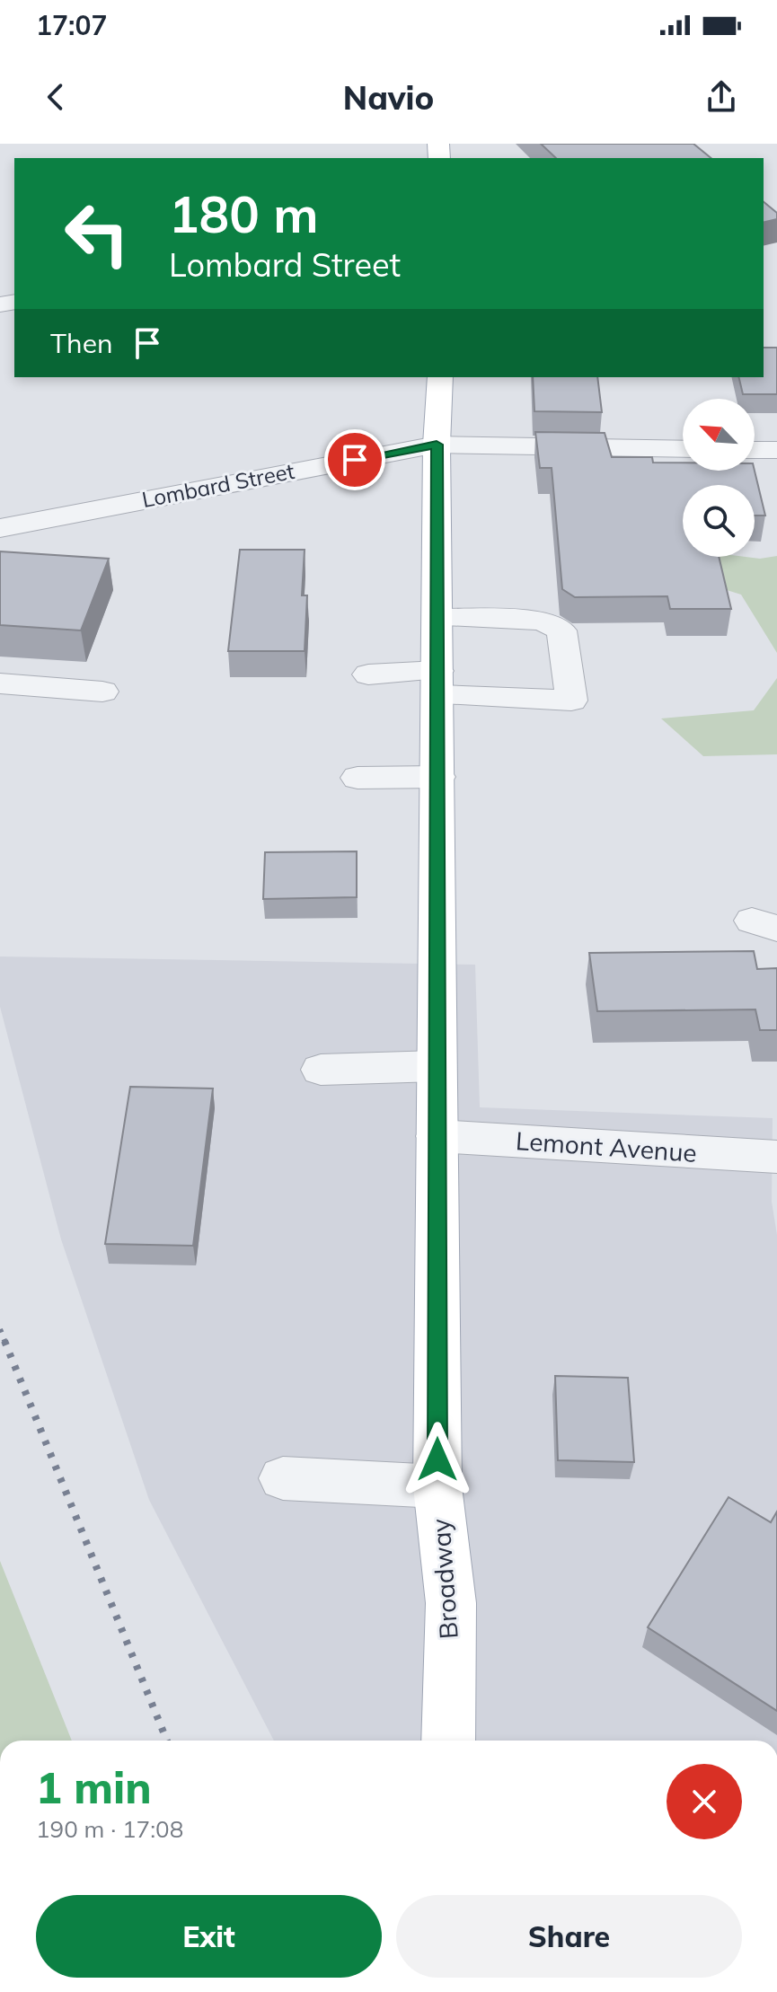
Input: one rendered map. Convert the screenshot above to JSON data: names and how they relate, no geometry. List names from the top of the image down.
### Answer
{
  "streets": {
    "main road": ["Broadway"],
    "street": ["Lombard Street", "Lemont Avenue"]
  },
  "crossings": [
    ["Lombard Street", "Broadway"],
    ["Lemont Avenue", "Broadway"]
  ],
  "north": "top left",
  "page": {
    "status": "17:07",
    "header": "Navio",
    "turn": ["180 m", "Lombard Street"],
    "then": "Then",
    "heading": ["1 min", "190 m · 17:08"],
    "buttons": ["Exit", "Share"]
  }
}
